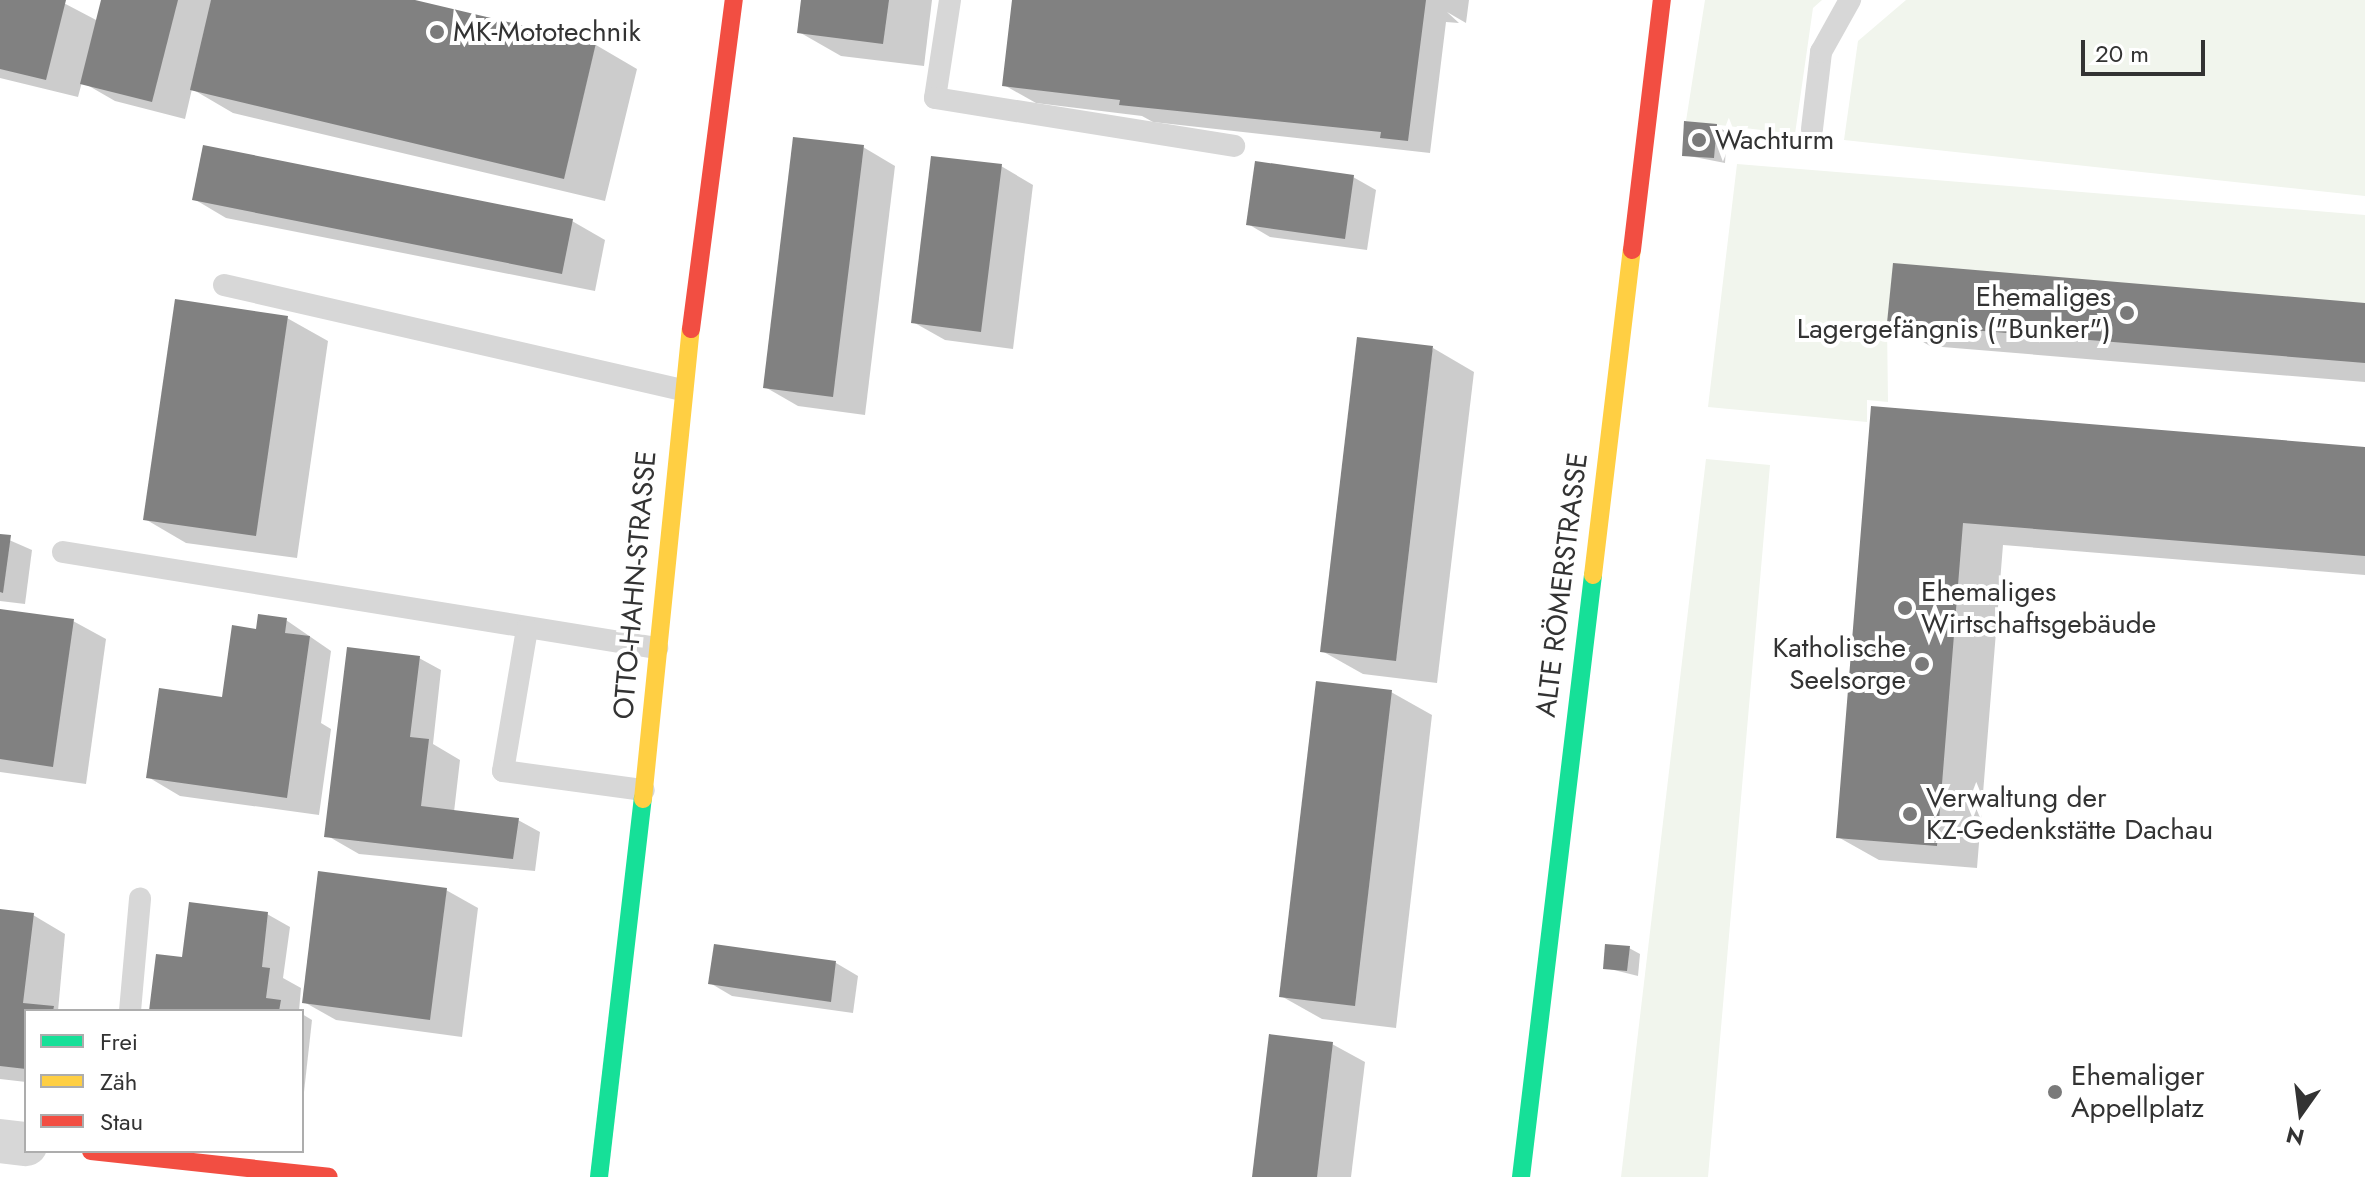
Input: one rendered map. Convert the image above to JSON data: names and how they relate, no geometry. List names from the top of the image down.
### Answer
{
  "streets": {
    "street": ["OTTO-HAHN-STRASSE", "ALTE RÖMERSTRASSE"]
  },
  "places": [
    "MK-Mototechnik",
    "Wachturm",
    "Ehemaliges Lagergefängnis (\"Bunker\")",
    "Ehemaliges Wirtschaftsgebäude",
    "Katholische Seelsorge",
    "Verwaltung der KZ-Gedenkstätte Dachau",
    "Ehemaliger Appellplatz"
  ],
  "legend": ["Frei", "Zäh", "Stau"],
  "scale_bar": "20 m",
  "north": "bottom"
}
